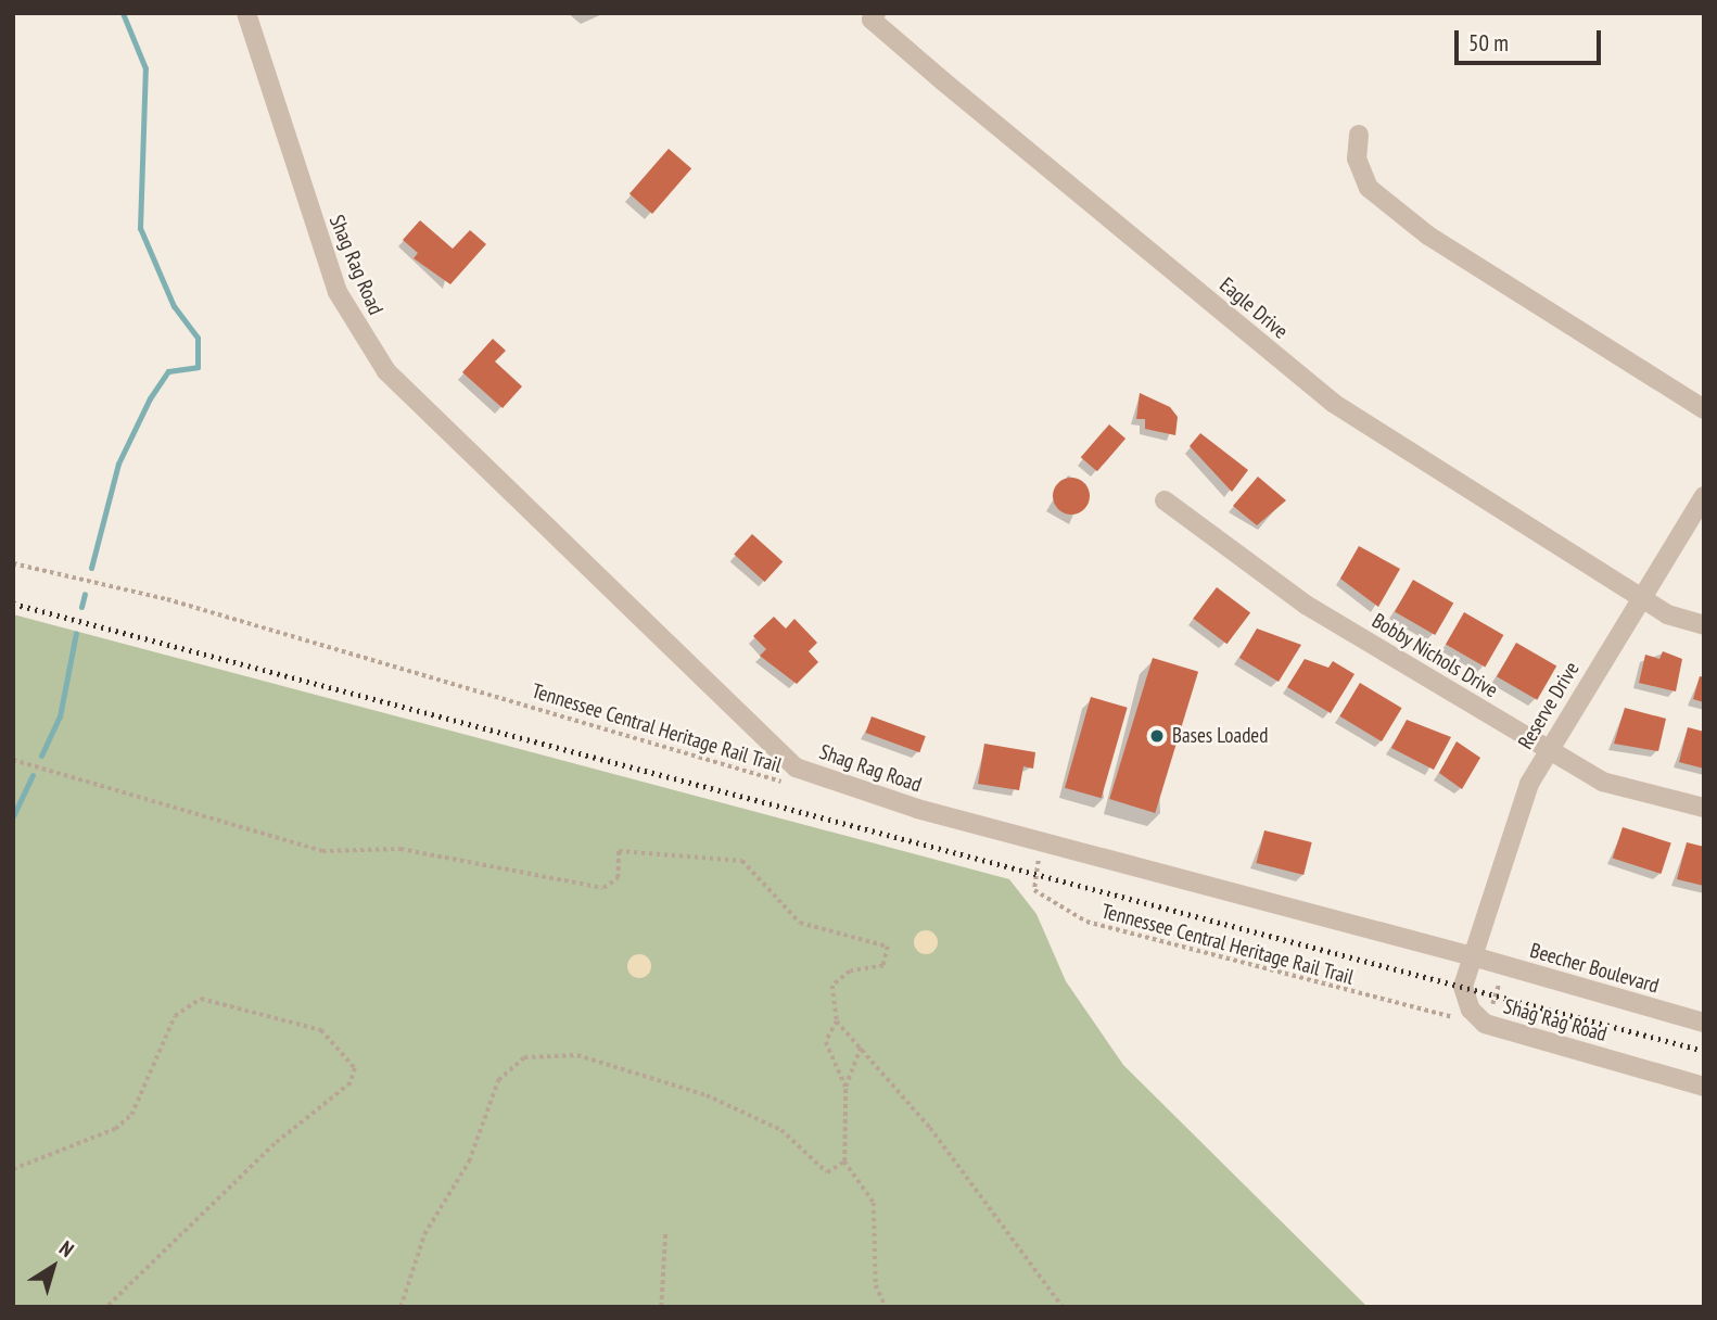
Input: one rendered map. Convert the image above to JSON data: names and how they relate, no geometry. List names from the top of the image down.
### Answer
{
  "streets": {
    "street": [
      "Shag Rag Road",
      "Eagle Drive",
      "Bobby Nichols Drive",
      "Reserve Drive",
      "Beecher Boulevard"
    ],
    "path": ["Tennessee Central Heritage Rail Trail"]
  },
  "crossings": [
    ["Shag Rag Road", "Reserve Drive"],
    ["Shag Rag Road", "Tennessee Central Heritage Rail Trail"],
    ["Shag Rag Road", "Beecher Boulevard"],
    ["Eagle Drive", "Reserve Drive"],
    ["Bobby Nichols Drive", "Reserve Drive"],
    ["Reserve Drive", "Beecher Boulevard"]
  ],
  "places": ["Bases Loaded"],
  "scale_bar": "50 m",
  "north": "top right"
}
